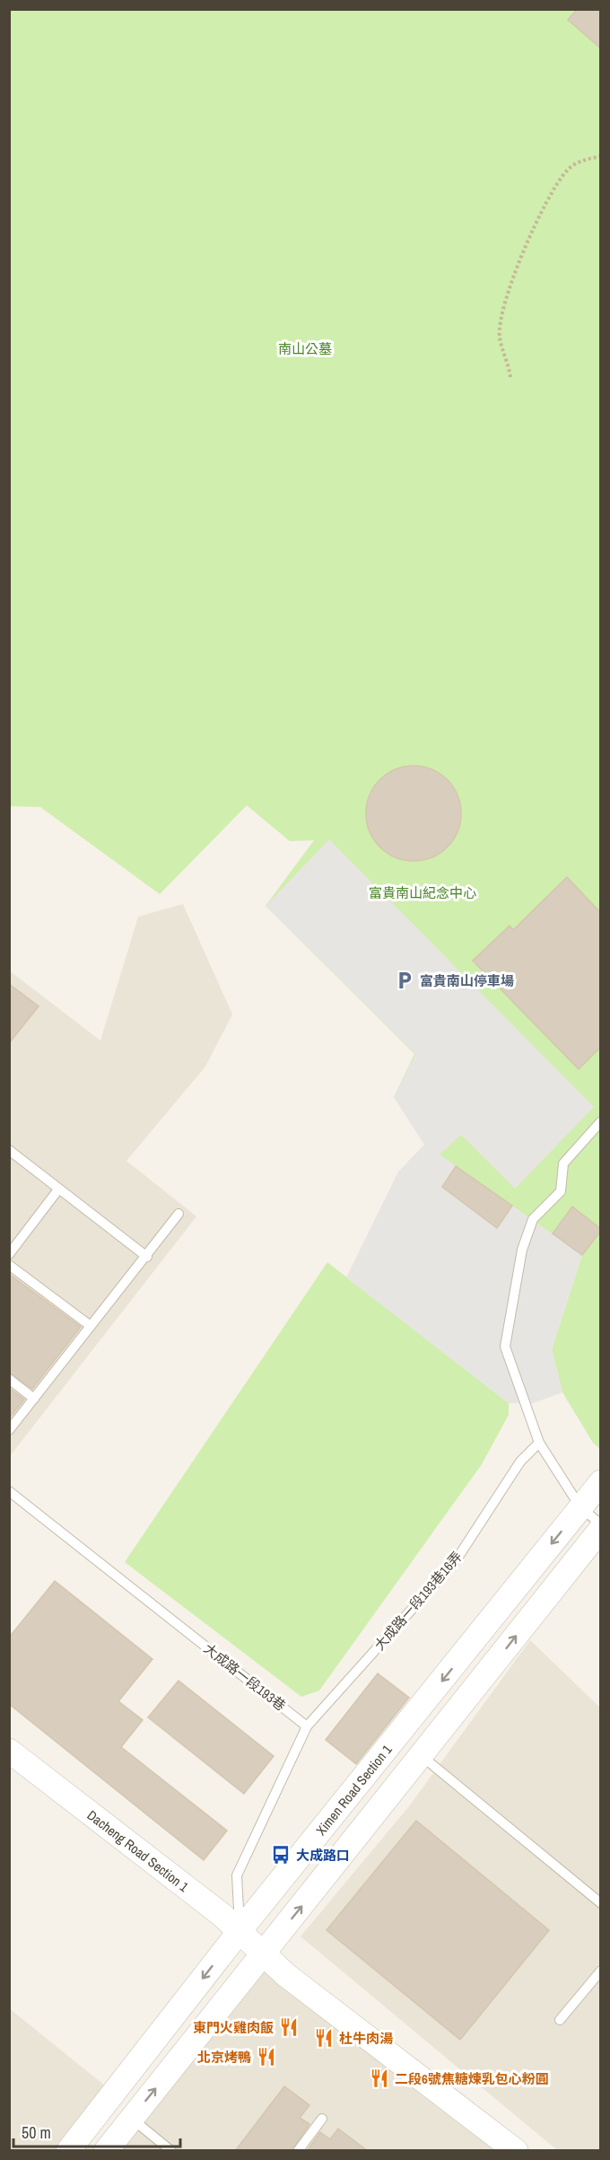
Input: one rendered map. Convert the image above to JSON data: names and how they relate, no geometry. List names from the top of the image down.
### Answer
{
  "streets": {
    "street": ["Ximen Road Section 1", "Dacheng Road Section 1"],
    "lane": ["大成路一段193巷16弄", "大成路一段193巷"]
  },
  "crossings": [
    ["大成路一段193巷16弄", "大成路一段193巷"],
    ["Ximen Road Section 1", "Dacheng Road Section 1"]
  ],
  "parks": ["南山公墓", "富貴南山紀念中心"],
  "places": {
    "parking": ["富貴南山停車場"],
    "bus stop": ["大成路口"],
    "restaurant": [
      "東門火雞肉飯",
      "杜牛肉湯",
      "北京烤鴨",
      "二段6號焦糖煉乳包心粉圓"
    ]
  },
  "scale_bar": "50 m"
}
